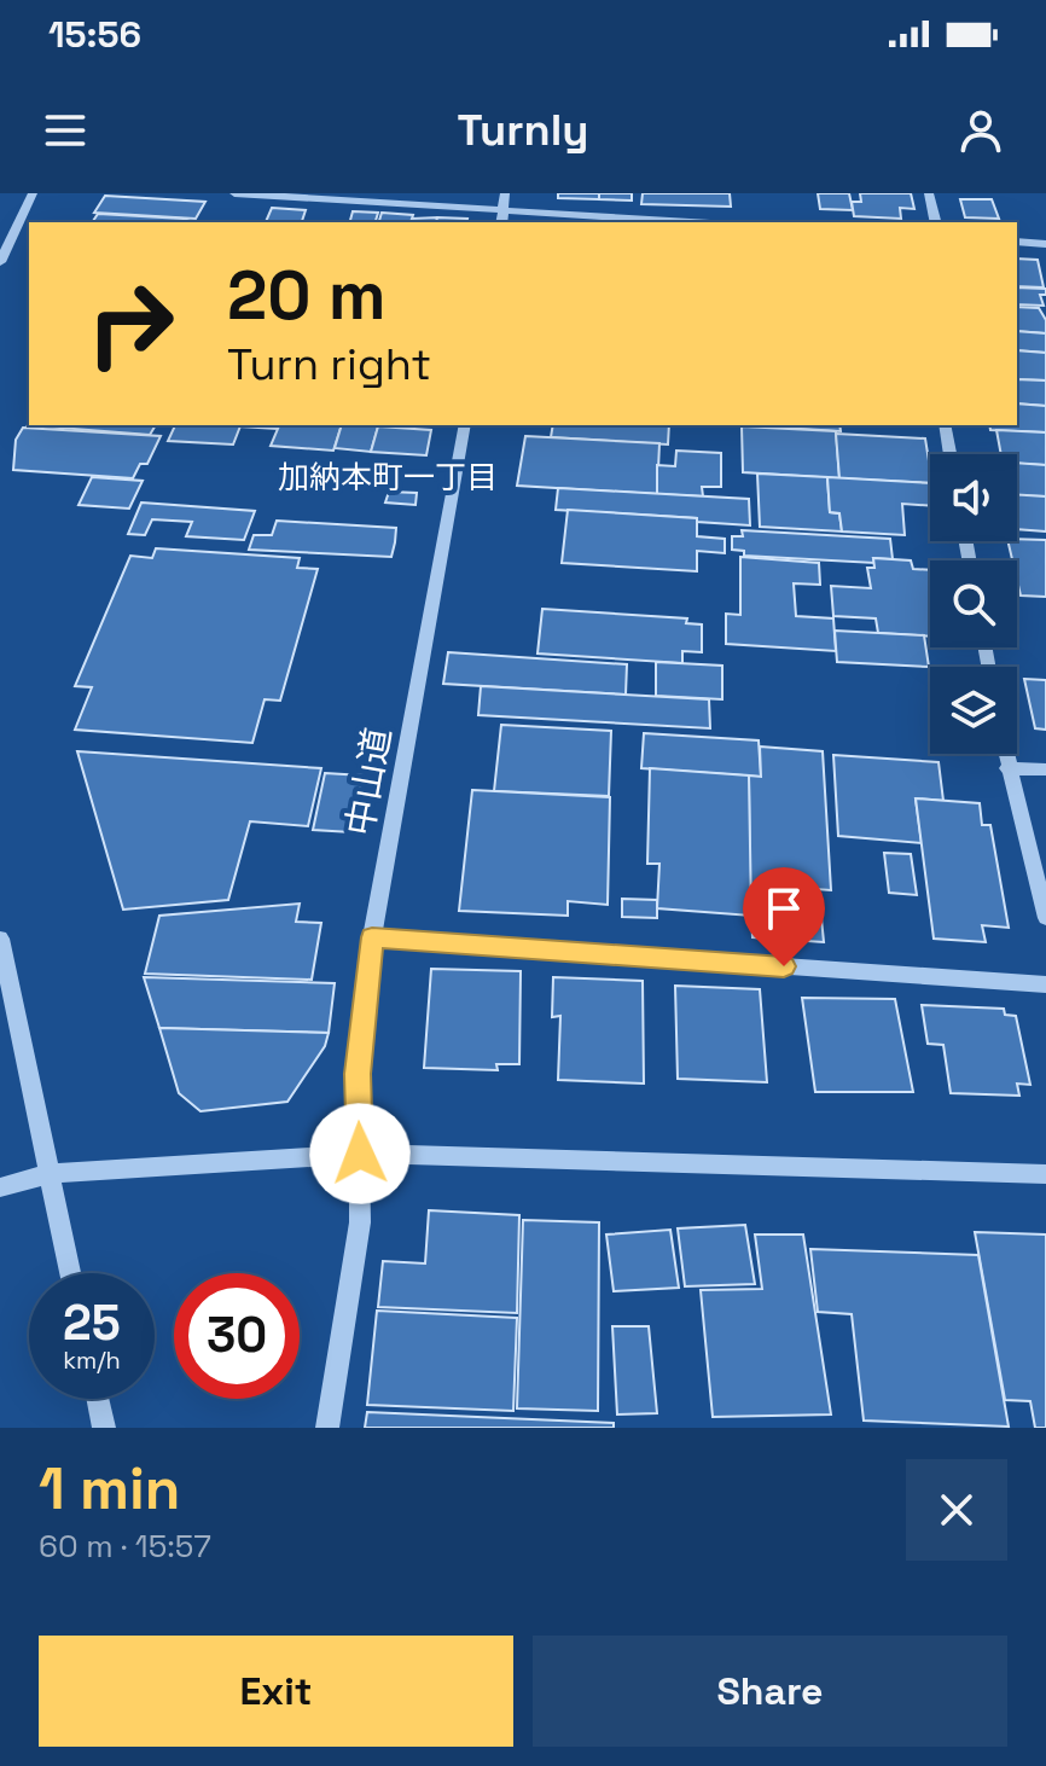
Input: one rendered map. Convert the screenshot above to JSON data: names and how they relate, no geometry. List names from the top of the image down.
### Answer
{
  "streets": {
    "street": ["中山道"]
  },
  "districts": ["加納本町一丁目"],
  "page": {
    "status": "15:56",
    "header": "Turnly",
    "turn": ["20 m", "Turn right"],
    "speed": "25 km/h",
    "limit": "30",
    "heading": ["1 min", "60 m · 15:57"],
    "buttons": ["Exit", "Share"]
  }
}
